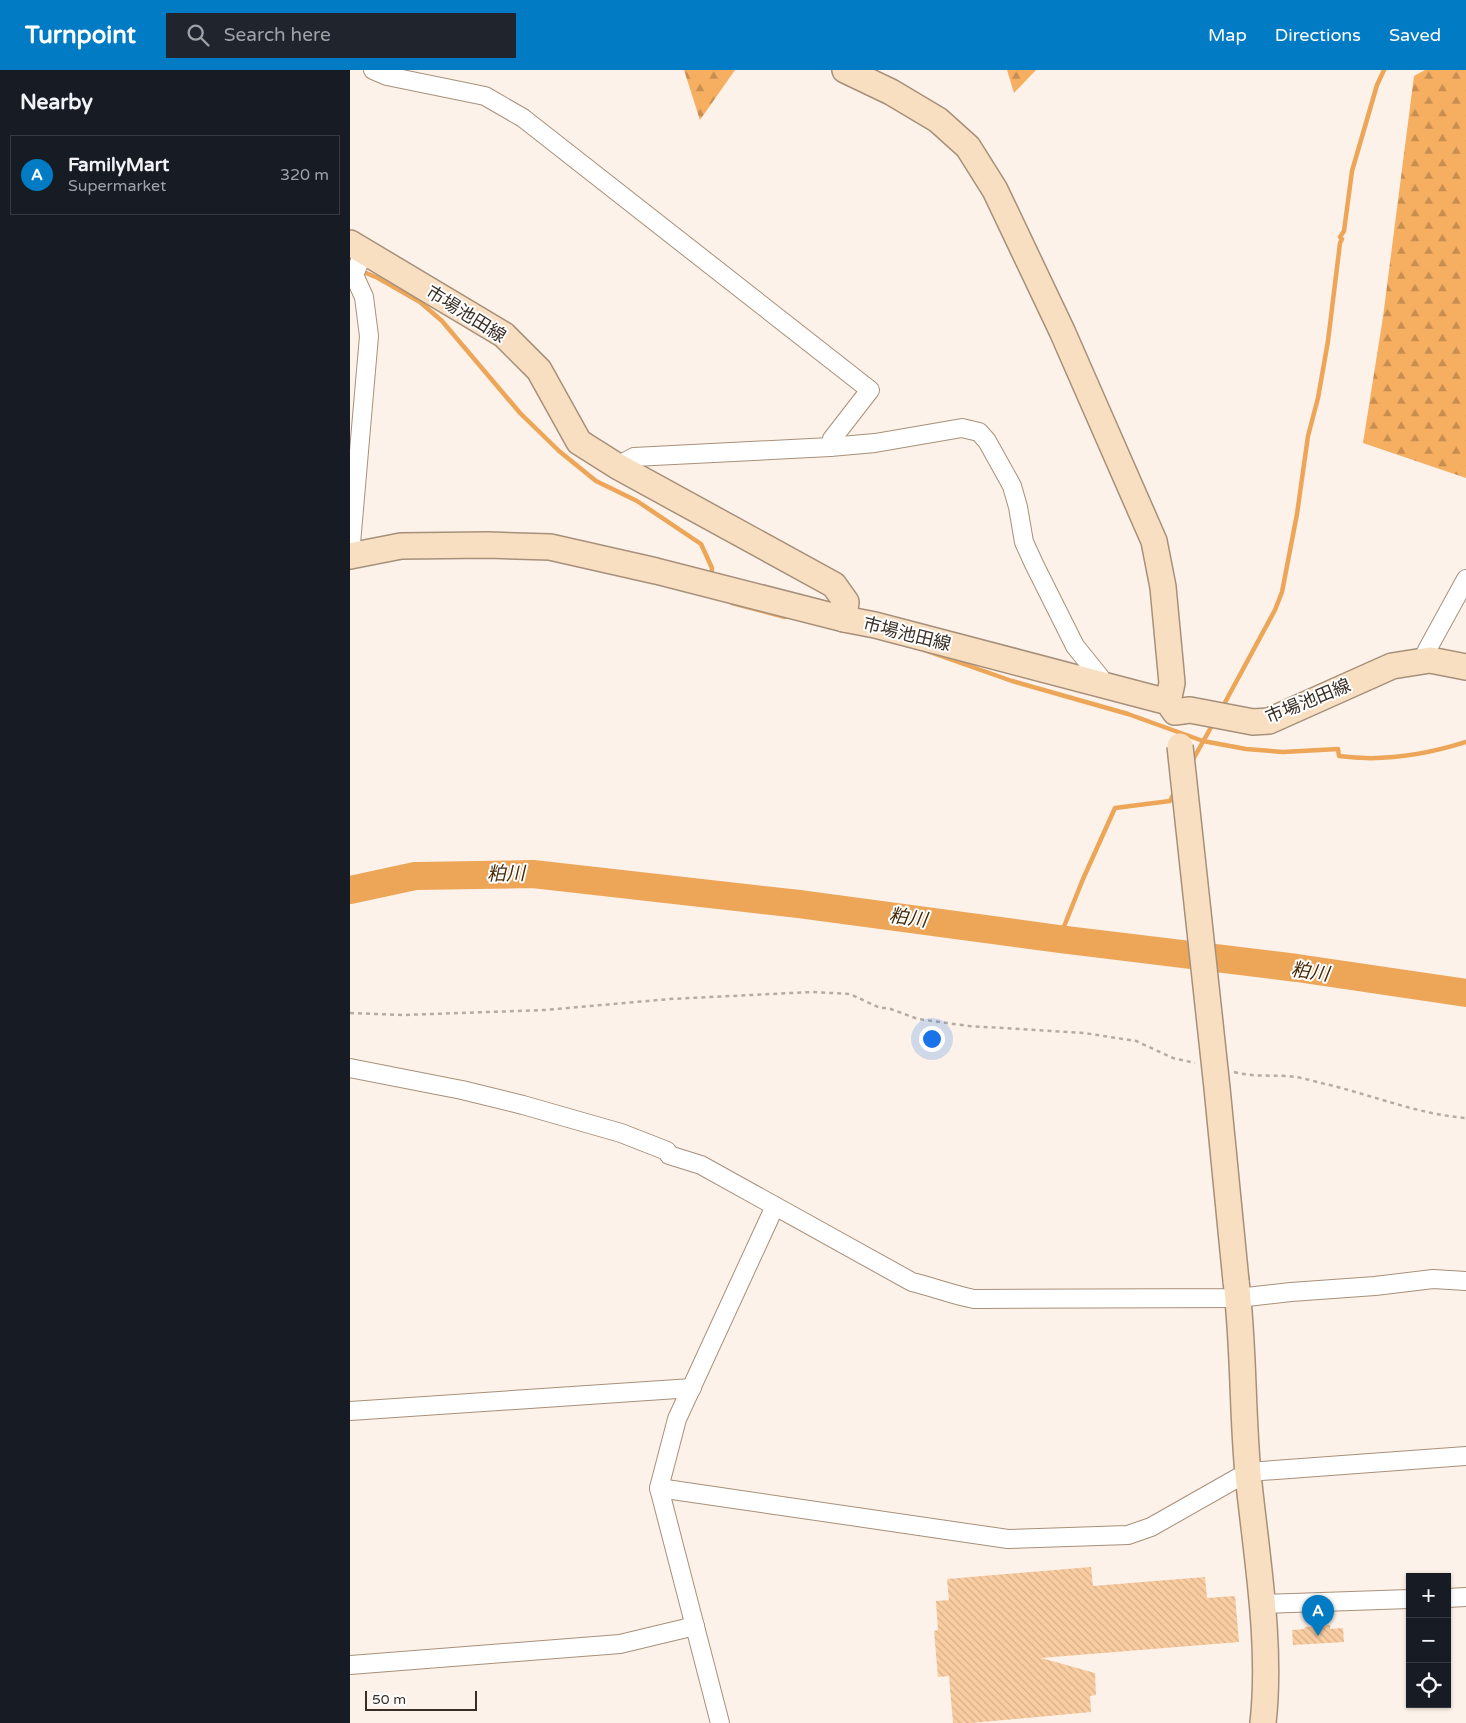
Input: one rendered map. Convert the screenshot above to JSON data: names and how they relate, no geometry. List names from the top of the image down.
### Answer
{
  "streets": {
    "street": ["市場池田線"]
  },
  "water": ["粕川"],
  "scale_bar": "50 m",
  "page": {
    "header": "Turnpoint",
    "search": "Search here",
    "nav": ["Map", "Directions", "Saved"],
    "heading": "Nearby",
    "list": [
      {
        "mark": "A",
        "name": "FamilyMart",
        "note": "Supermarket",
        "value": "320 m"
      }
    ],
    "map_buttons": ["+", "−"],
    "pins": "A",
    "scale": "50 m"
  }
}
